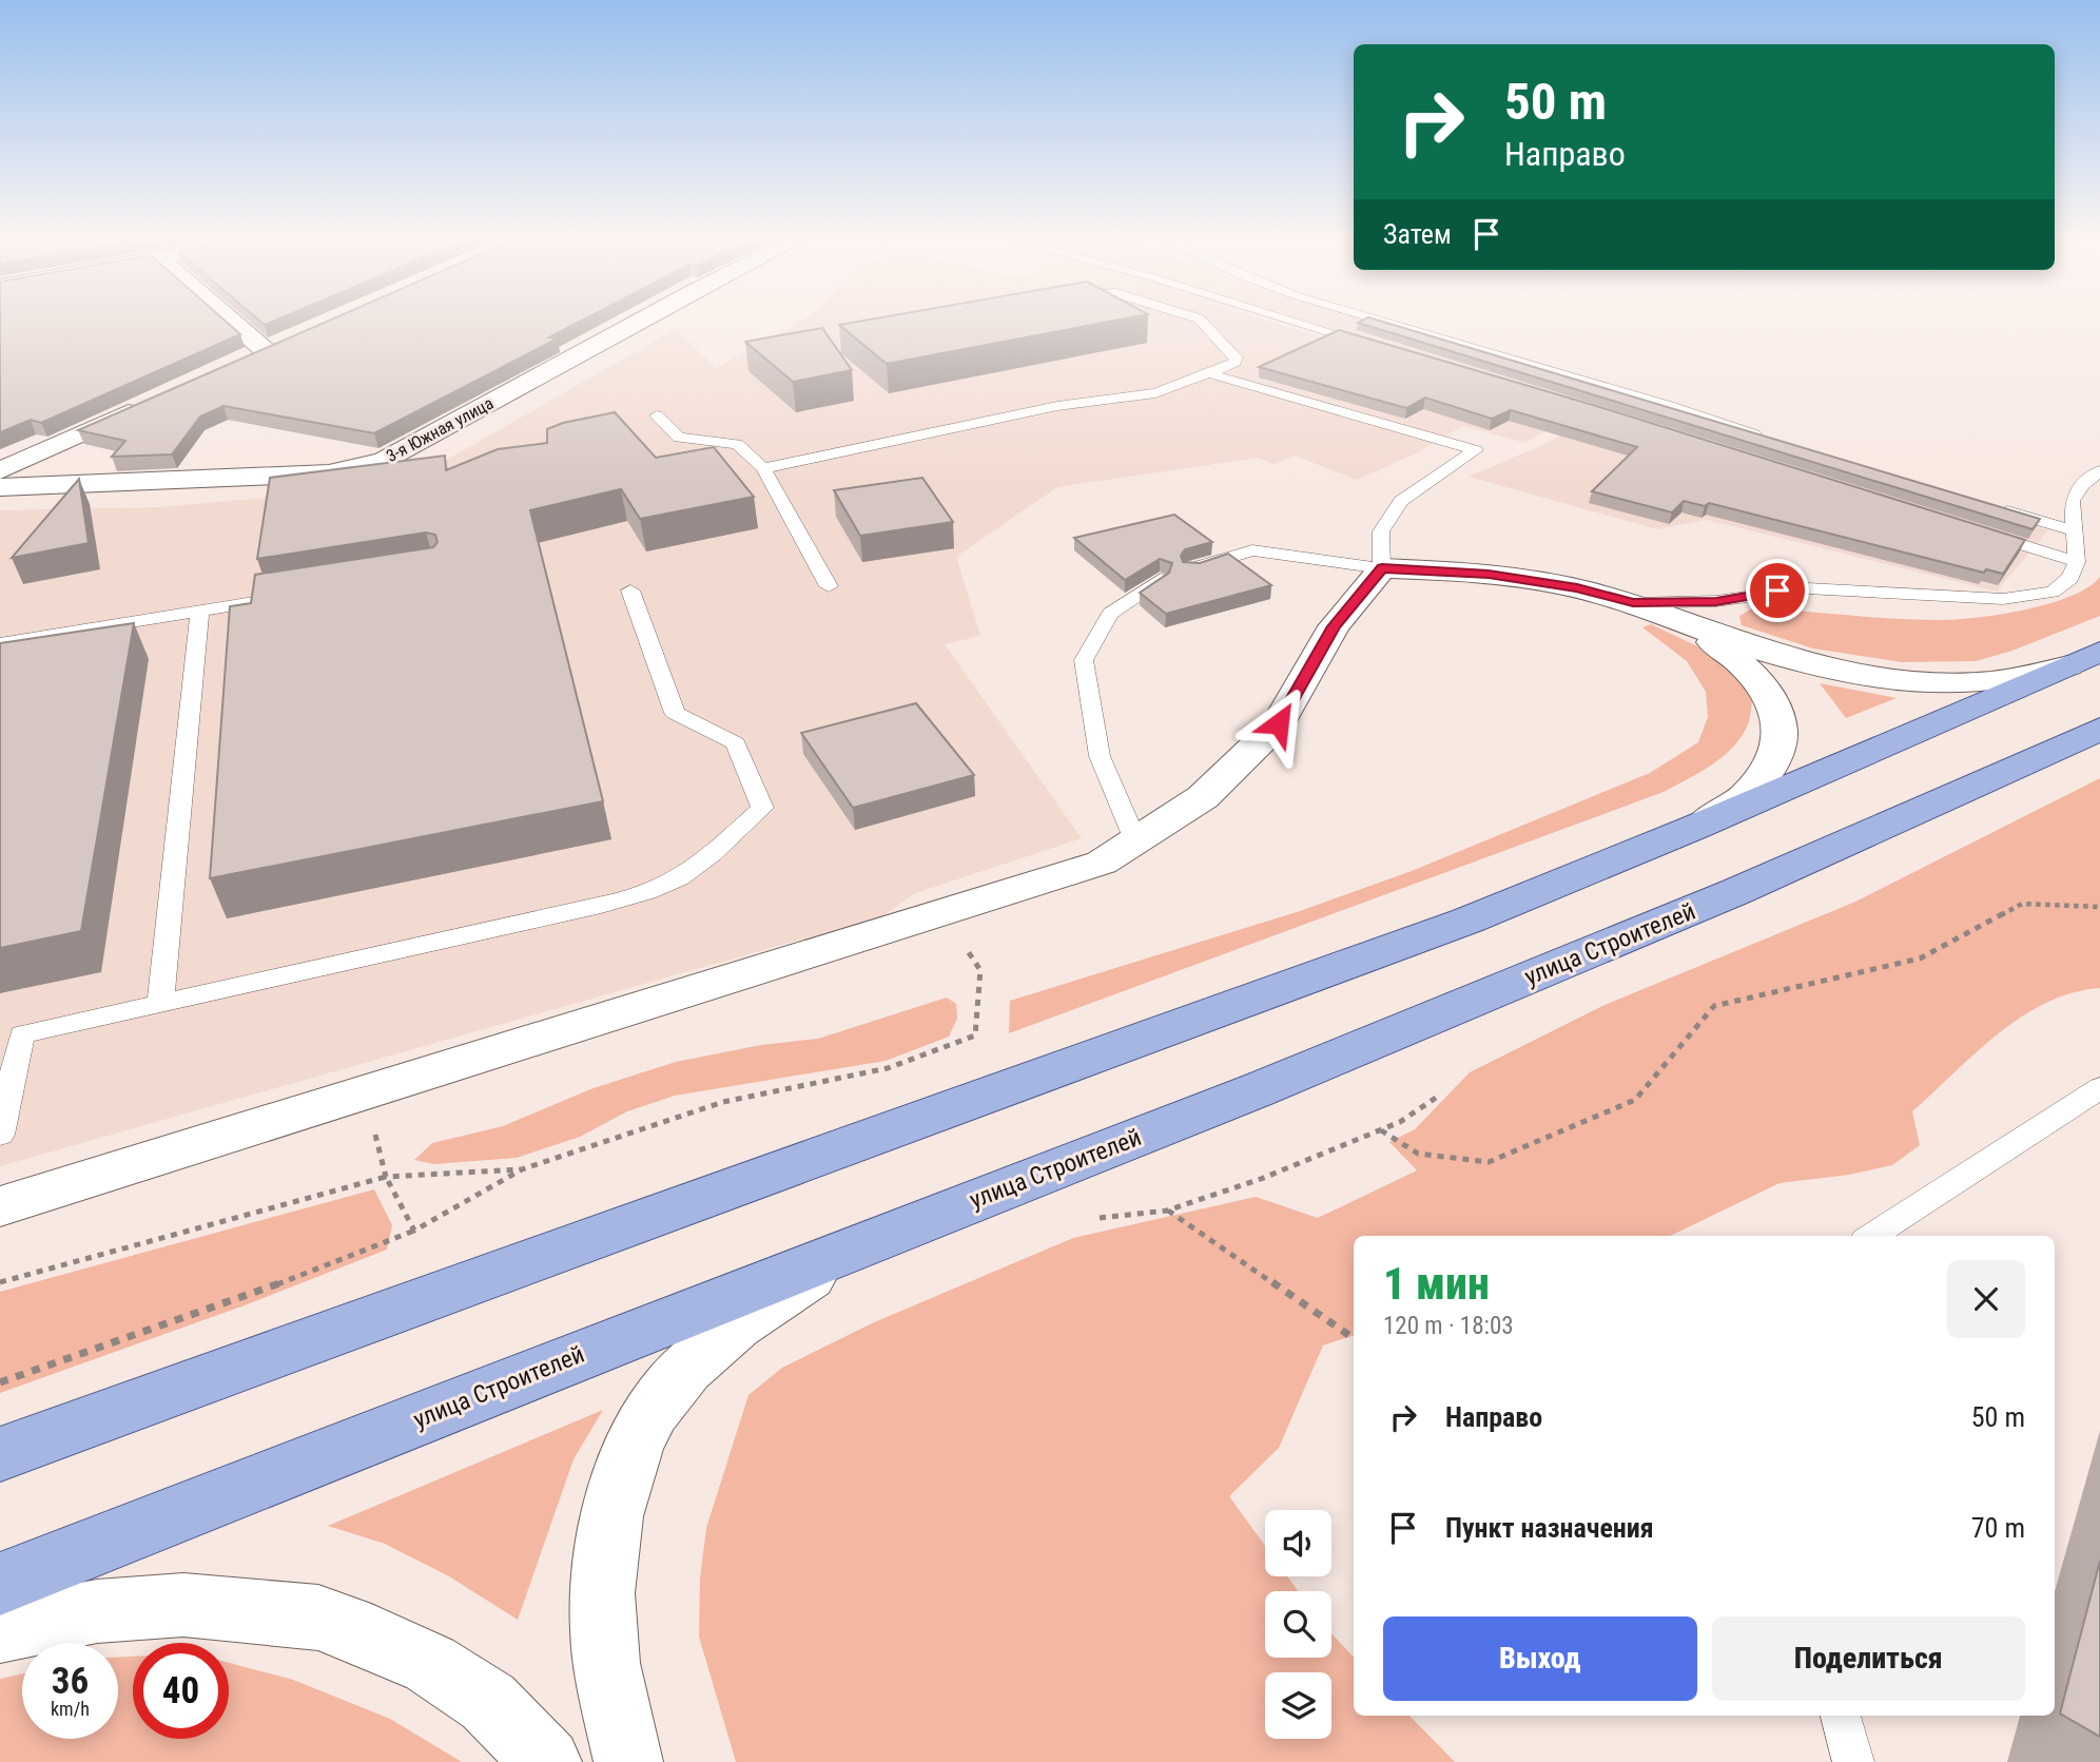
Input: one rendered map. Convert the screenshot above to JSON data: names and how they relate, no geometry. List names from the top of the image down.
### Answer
{
  "streets": {
    "main road": ["улица Строителей"],
    "street": ["3-я Южная улица"]
  },
  "page": {
    "turn": ["50 m", "Направо"],
    "then": "Затем",
    "heading": ["1 мин", "120 m · 18:03"],
    "list": [
      {
        "name": "Направо",
        "value": "50 m"
      },
      {
        "name": "Пункт назначения",
        "value": "70 m"
      }
    ],
    "buttons": ["Выход", "Поделиться"],
    "speed": "36 km/h",
    "limit": "40"
  }
}
